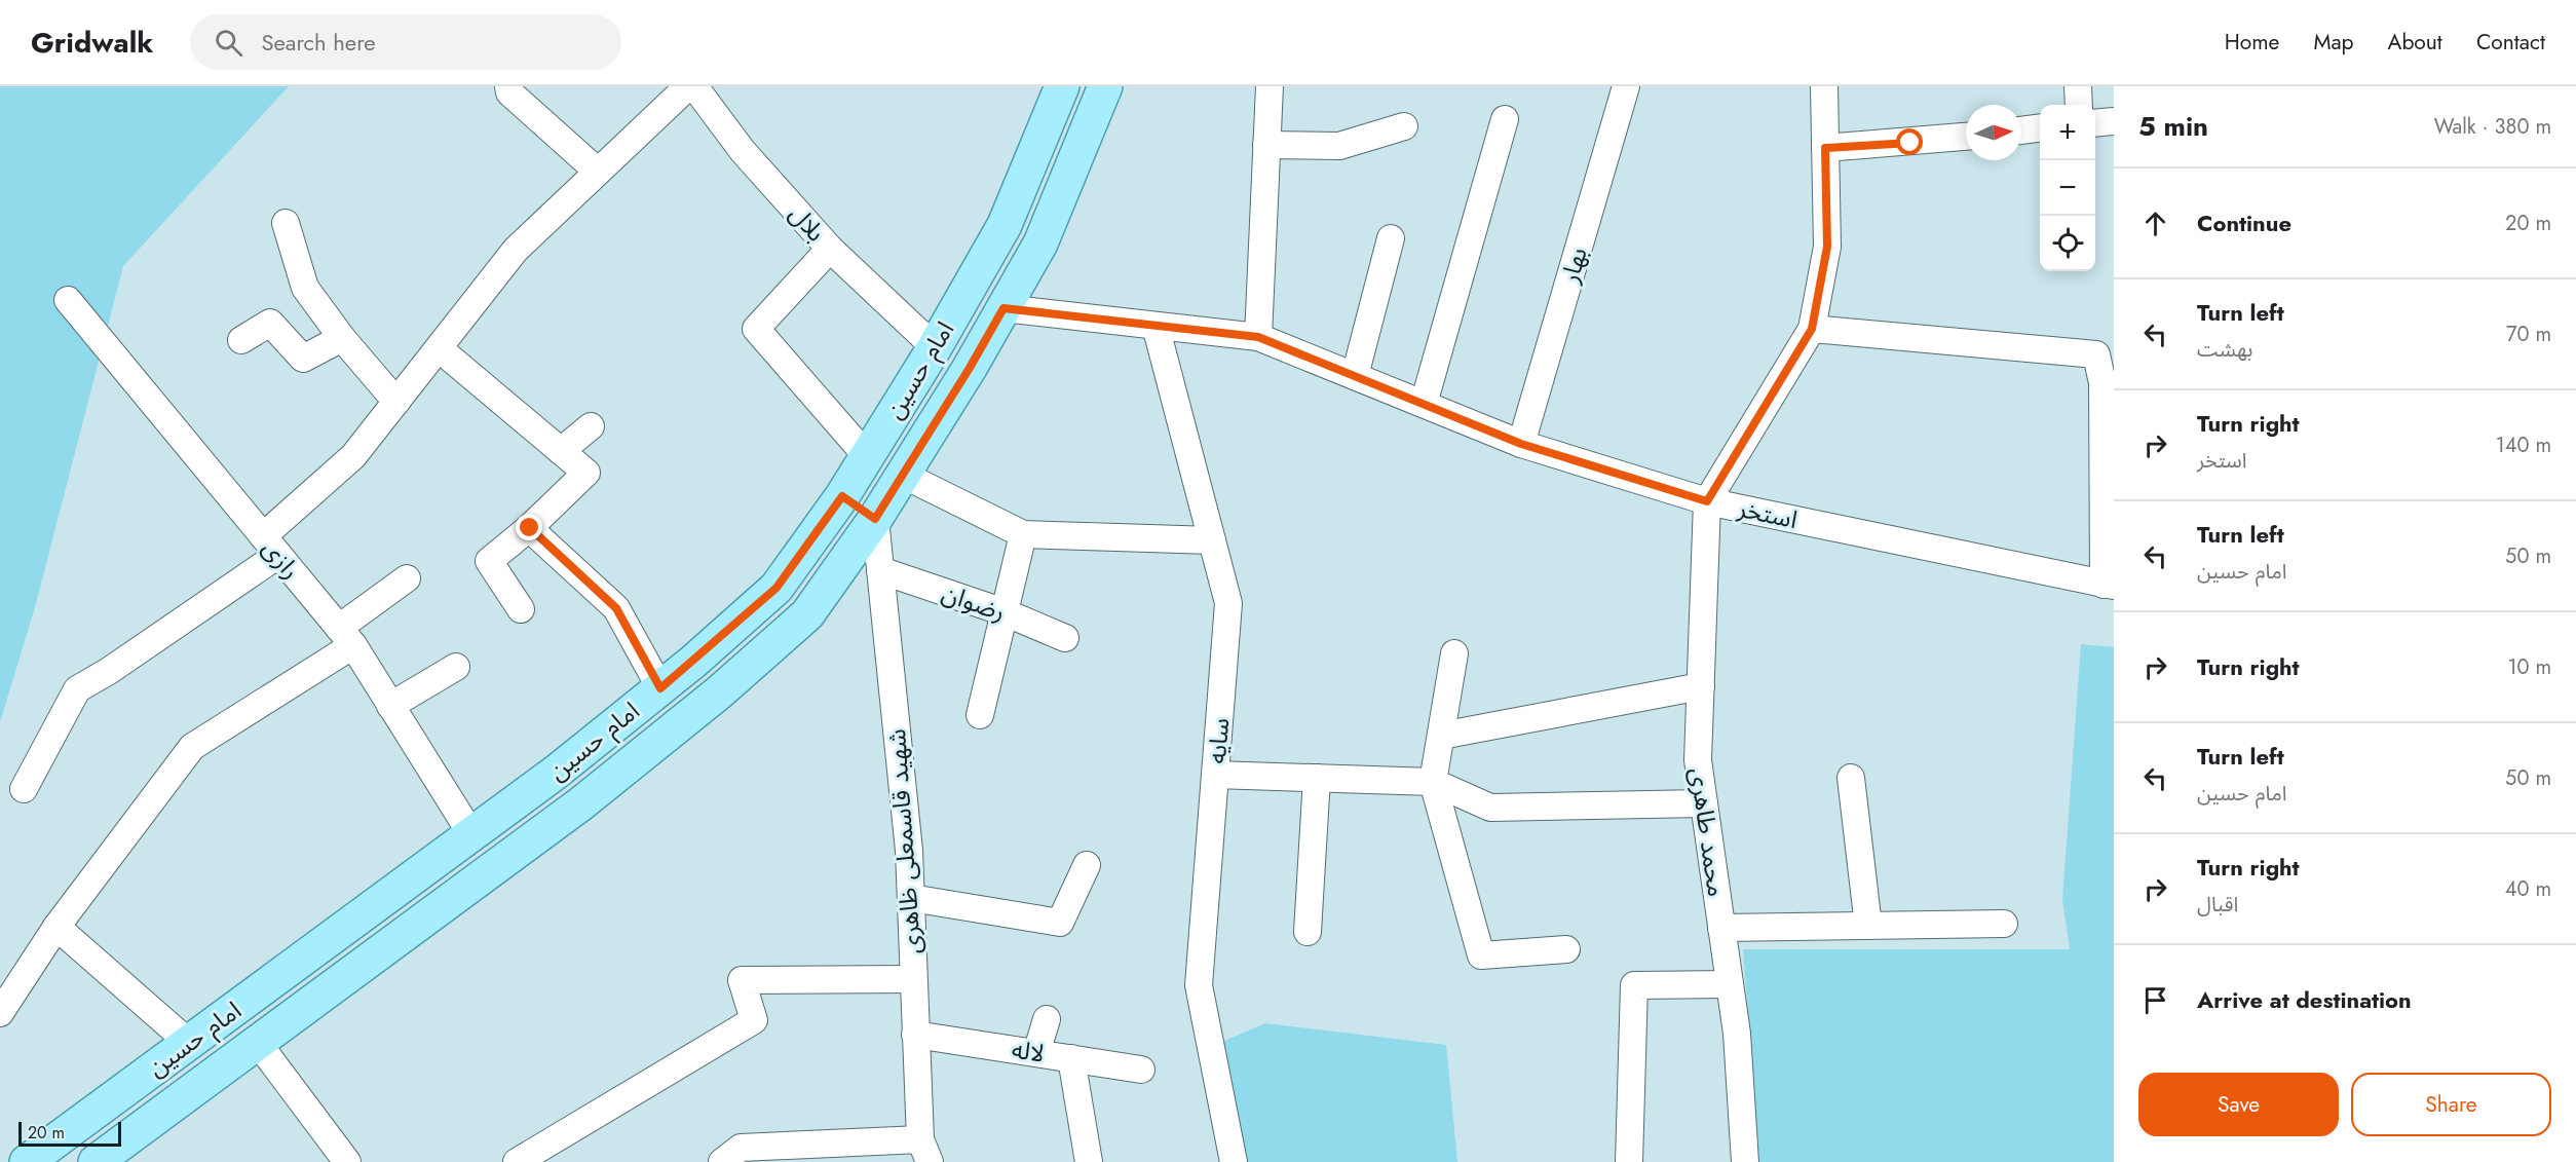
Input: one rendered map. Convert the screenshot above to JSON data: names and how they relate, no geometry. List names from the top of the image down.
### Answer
{
  "streets": {
    "main road": ["امام حسین"],
    "street": [
      "بلال",
      "بهار",
      "استخر",
      "رازی",
      "رضوان",
      "سایه",
      "محمد طاهری",
      "شهید قاسمعلی ظاهری",
      "لاله"
    ]
  },
  "crossings": [
    ["بلال", "امام حسین"],
    ["بهار", "استخر"],
    ["امام حسین", "استخر"],
    ["امام حسین", "رازی"],
    ["امام حسین", "شهید قاسمعلی ظاهری"],
    ["استخر", "سایه"],
    ["استخر", "محمد طاهری"],
    ["رضوان", "شهید قاسمعلی ظاهری"],
    ["شهید قاسمعلی ظاهری", "لاله"]
  ],
  "scale_bar": "20 m",
  "north": "right",
  "page": {
    "header": "Gridwalk",
    "search": "Search here",
    "nav": [
      "Home",
      "Map",
      "About",
      "Contact"
    ],
    "heading": ["5 min", "Walk · 380 m"],
    "map_buttons": ["+", "−"],
    "list": [
      ["Continue", "20 m"],
      ["Turn left", "بهشت", "70 m"],
      ["Turn right", "استخر", "140 m"],
      ["Turn left", "امام حسین", "50 m"],
      ["Turn right", "10 m"],
      ["Turn left", "امام حسین", "50 m"],
      ["Turn right", "اقبال", "40 m"],
      "Arrive at destination"
    ],
    "buttons": ["Save", "Share"],
    "scale": "20 m"
  }
}
